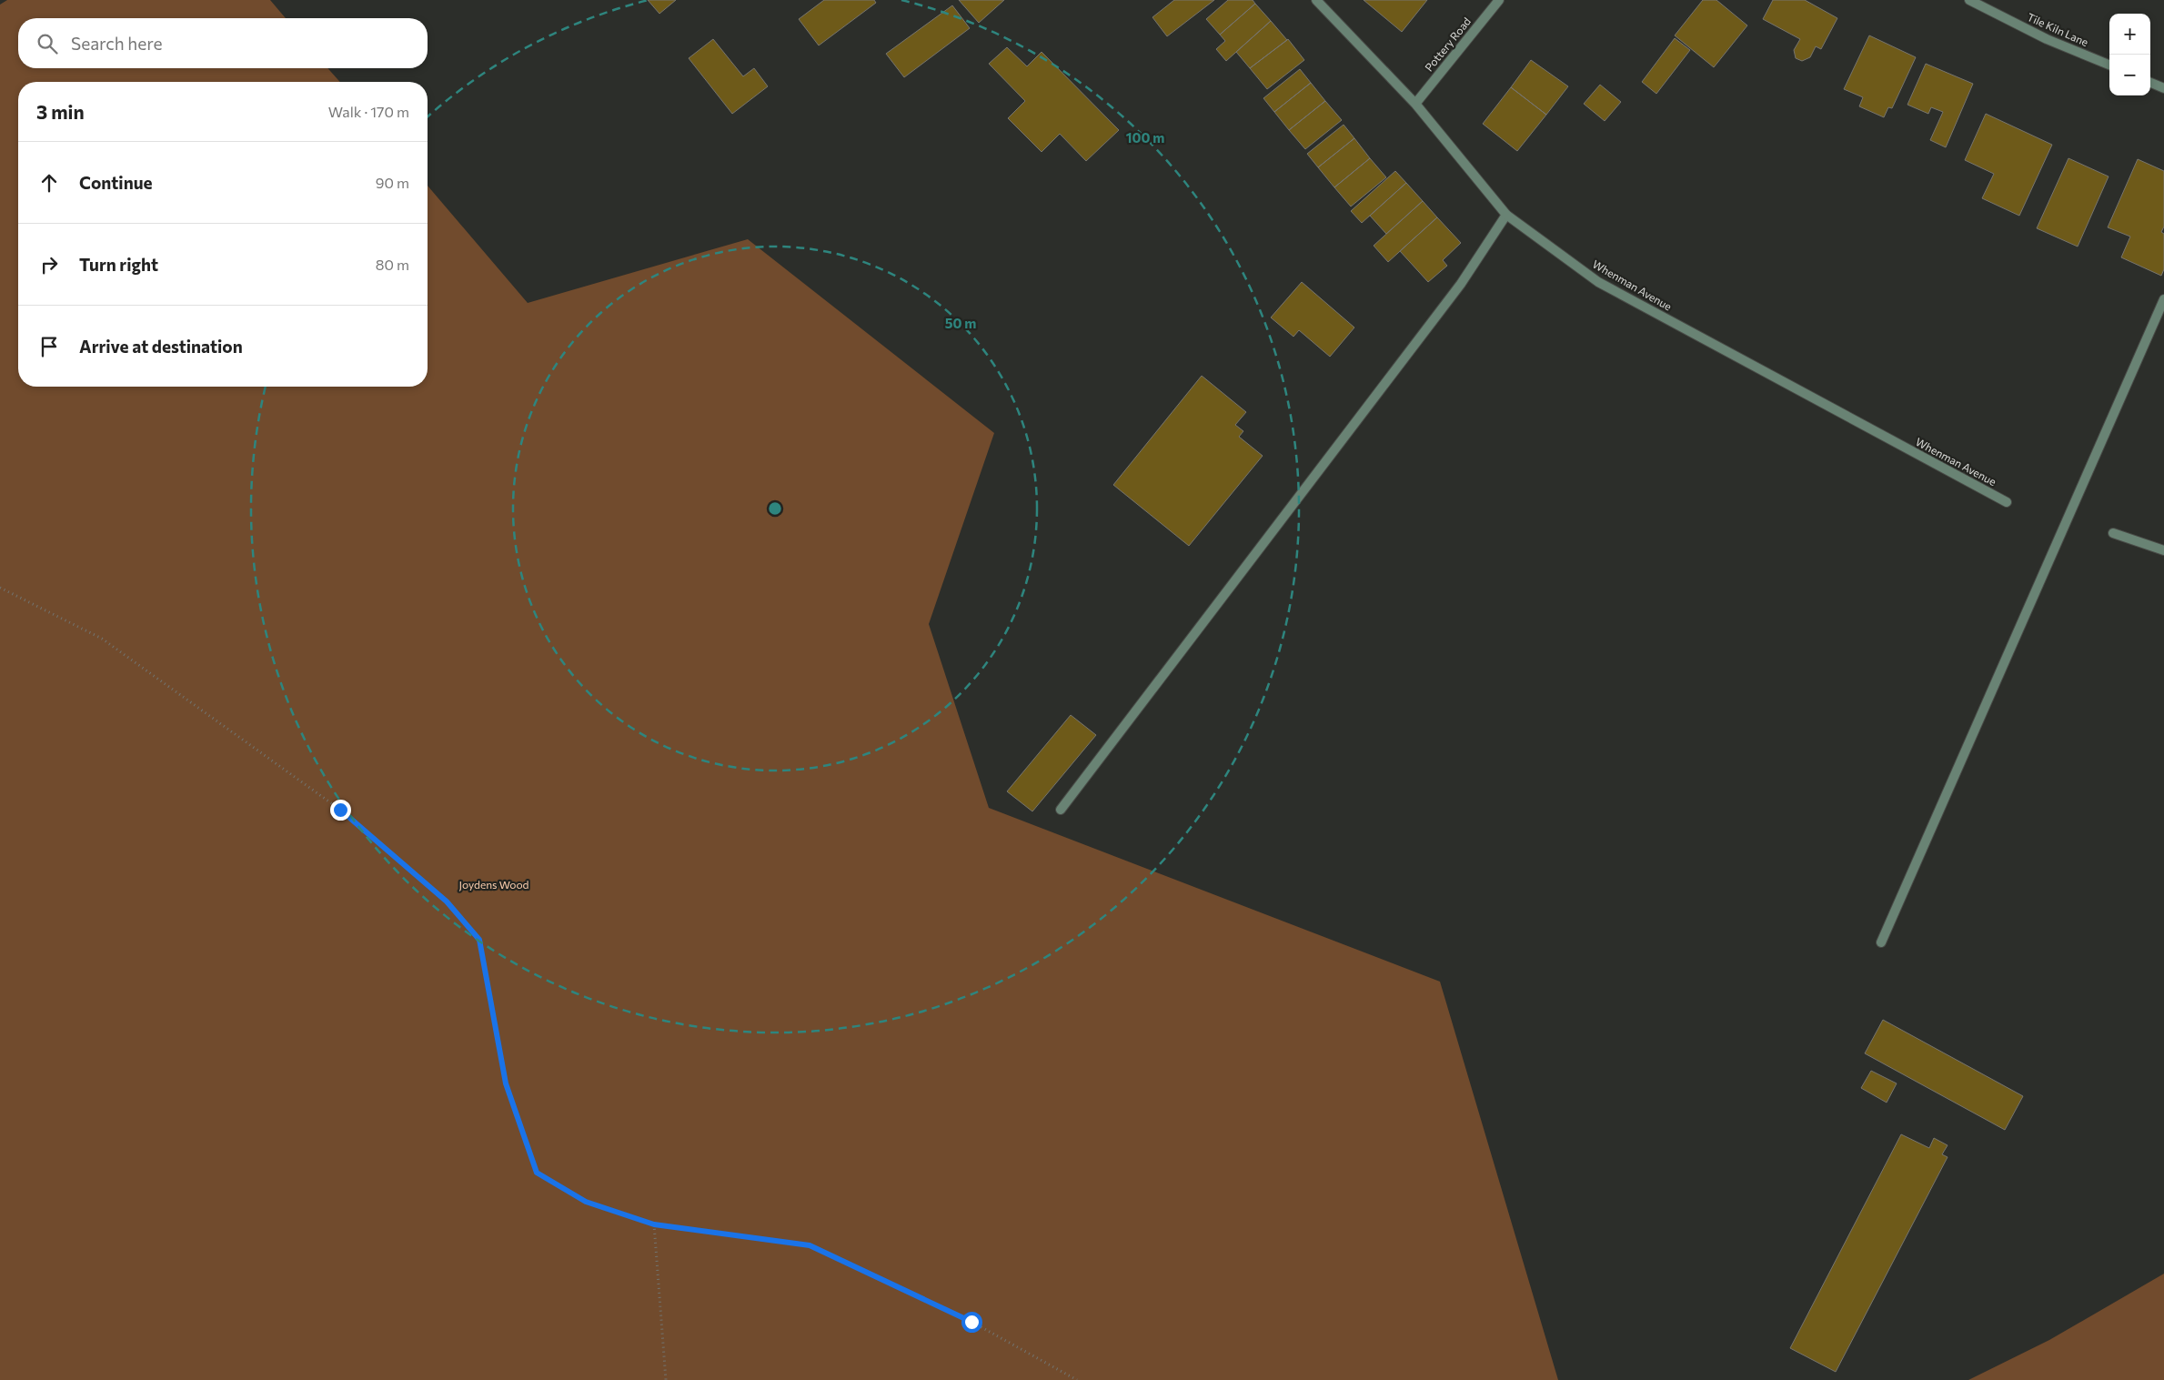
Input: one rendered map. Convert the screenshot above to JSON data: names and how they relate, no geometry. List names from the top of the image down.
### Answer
{
  "streets": {
    "street": ["Tile Kiln Lane", "Pottery Road", "Whenman Avenue"]
  },
  "crossings": [
    ["Pottery Road", "Whenman Avenue"]
  ],
  "parks": ["Joydens Wood"],
  "page": {
    "map_buttons": ["+", "−"],
    "search": "Search here",
    "heading": ["3 min", "Walk · 170 m"],
    "list": [
      ["Continue", "90 m"],
      ["Turn right", "80 m"],
      "Arrive at destination"
    ]
  },
  "rings": ["100 m", "50 m"]
}
